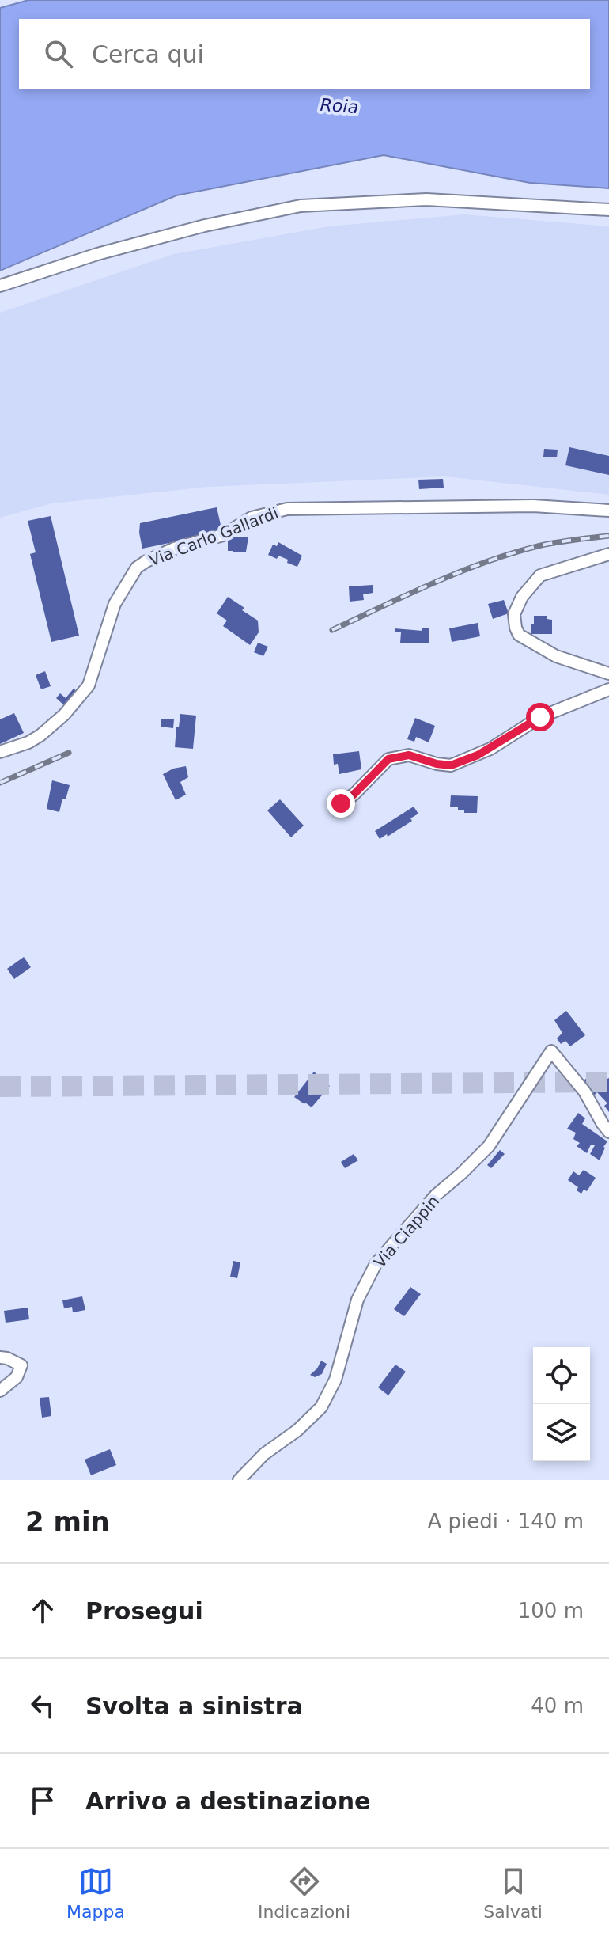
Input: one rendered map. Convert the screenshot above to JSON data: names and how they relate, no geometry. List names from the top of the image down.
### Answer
{
  "streets": {
    "street": ["Via Carlo Gallardi", "Via Ciappin"]
  },
  "water": ["Roia"],
  "page": {
    "search": "Cerca qui",
    "heading": ["2 min", "A piedi · 140 m"],
    "list": [
      ["Prosegui", "100 m"],
      ["Svolta a sinistra", "40 m"],
      "Arrivo a destinazione"
    ],
    "nav": ["Mappa", "Indicazioni", "Salvati"]
  }
}
